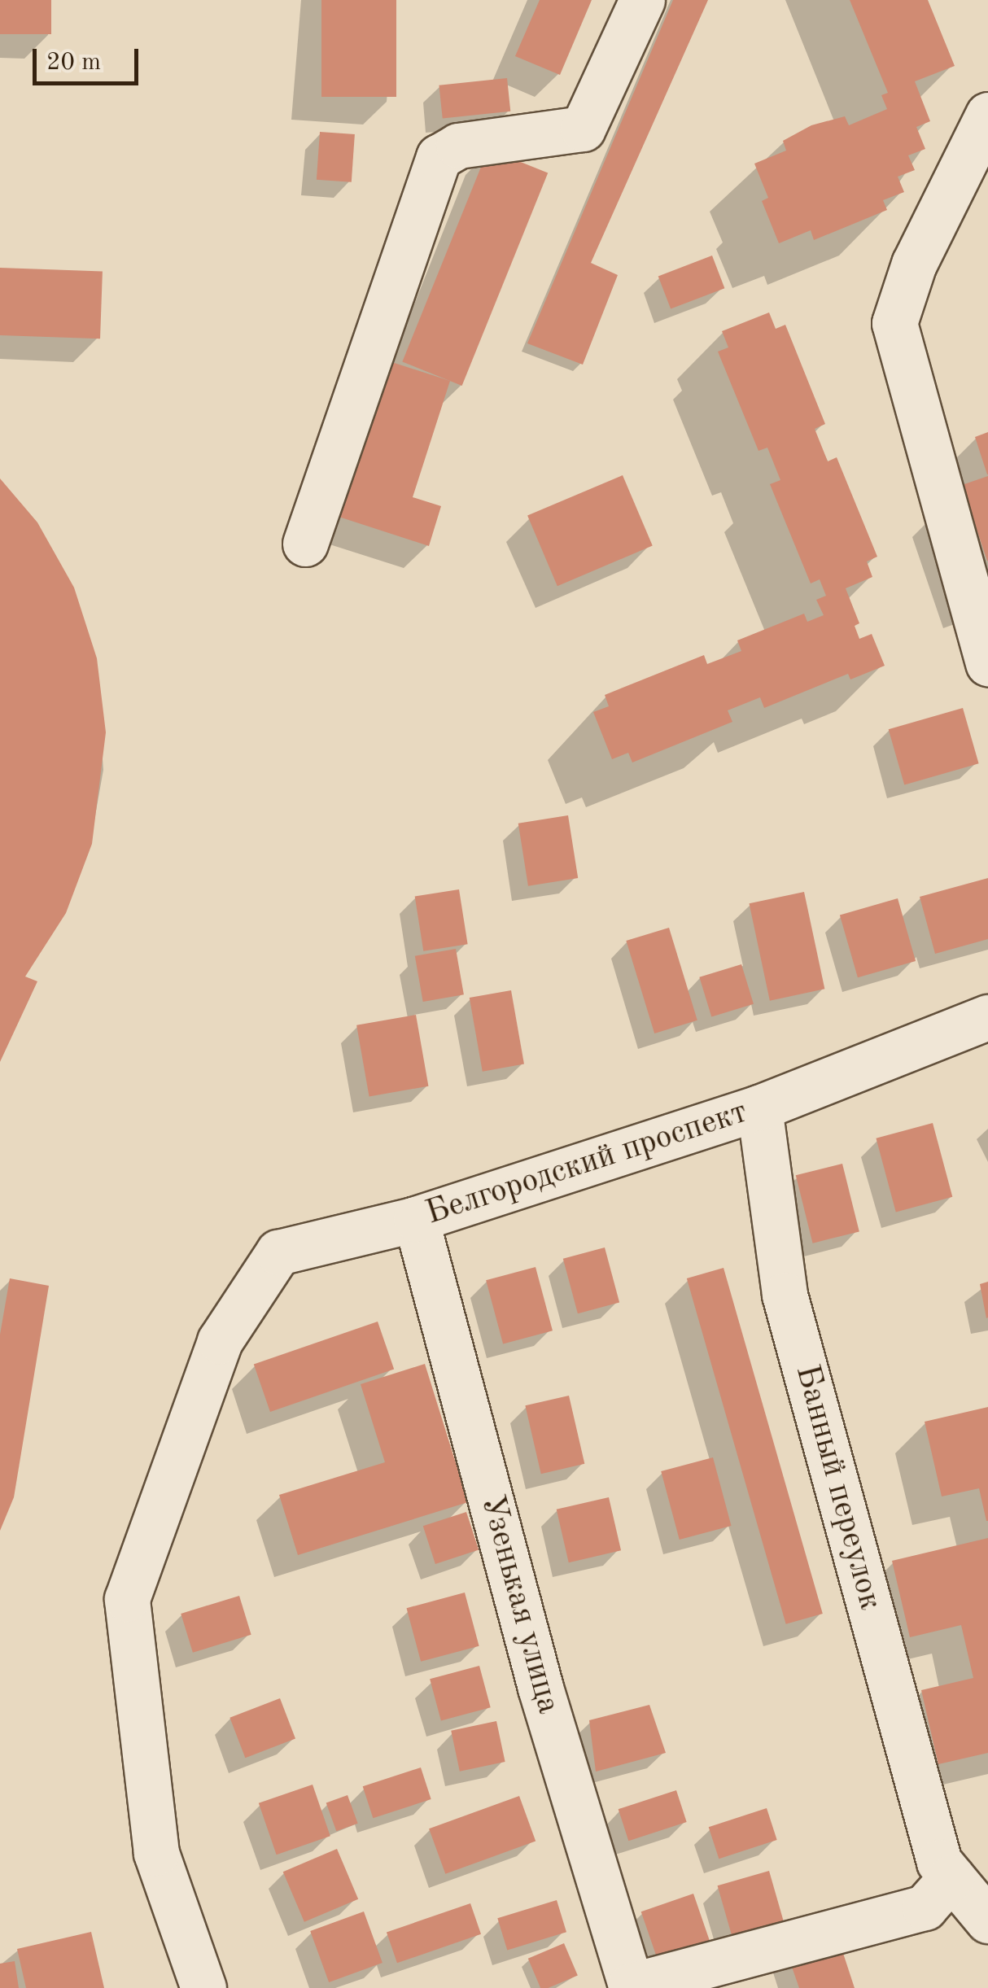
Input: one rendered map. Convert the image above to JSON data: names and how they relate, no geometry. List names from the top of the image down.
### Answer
{
  "streets": {
    "street": ["Белгородский проспект", "Банный переулок", "Узенькая улица"]
  },
  "crossings": [
    ["Белгородский проспект", "Банный переулок"],
    ["Белгородский проспект", "Узенькая улица"]
  ],
  "scale_bar": "20 m"
}
